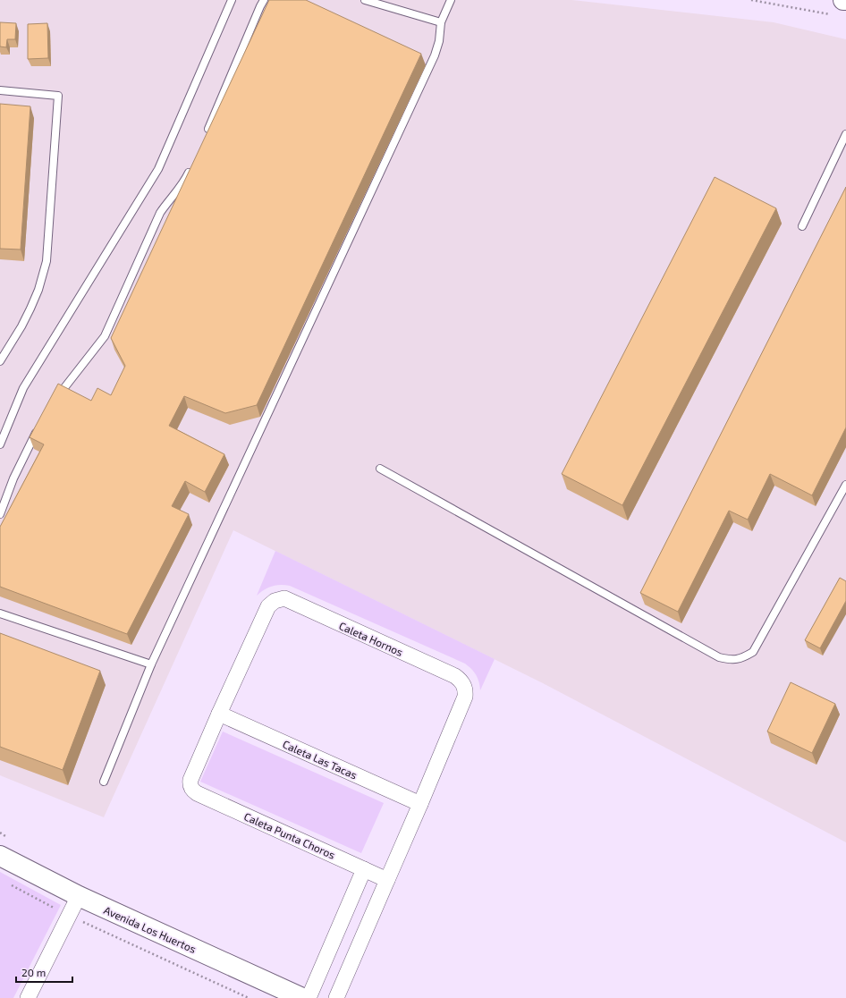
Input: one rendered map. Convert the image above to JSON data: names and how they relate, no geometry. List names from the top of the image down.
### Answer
{
  "streets": {
    "street": [
      "Caleta Hornos",
      "Caleta Las Tacas",
      "Caleta Punta Choros",
      "Avenida Los Huertos"
    ]
  },
  "crossings": [
    ["Caleta Hornos", "Caleta Las Tacas"],
    ["Caleta Hornos", "Caleta Punta Choros"],
    ["Caleta Las Tacas", "Caleta Punta Choros"]
  ],
  "scale_bar": "20 m"
}
